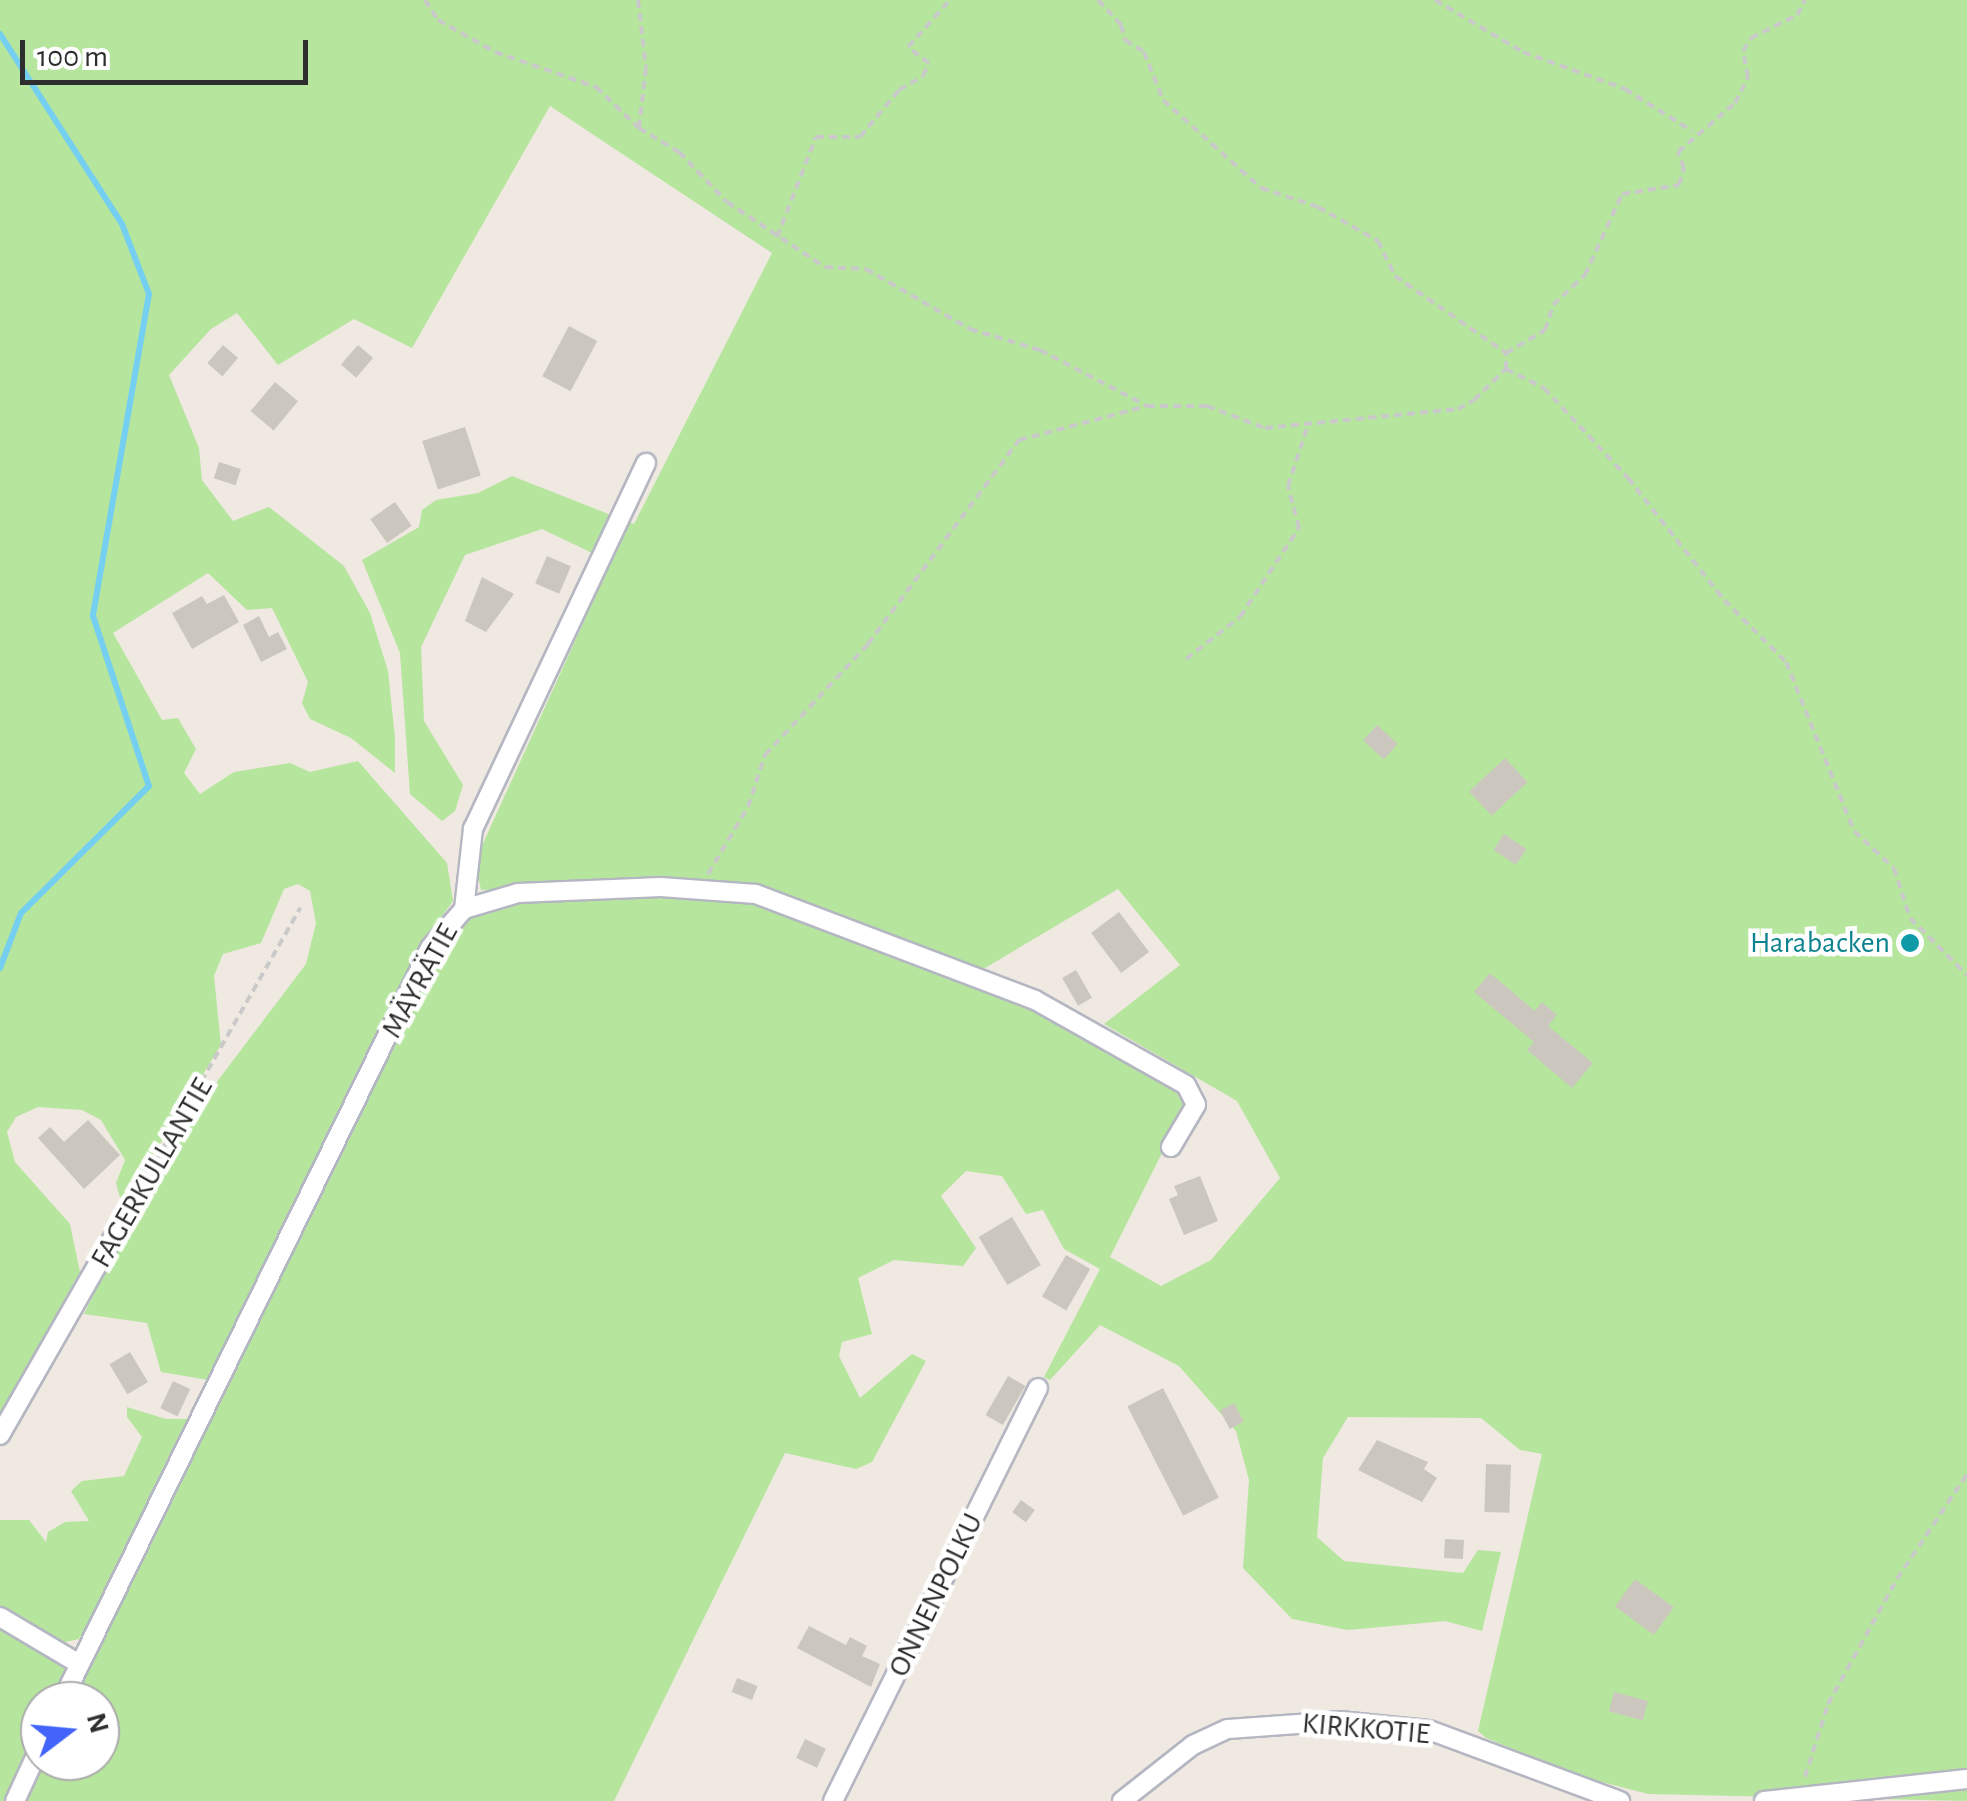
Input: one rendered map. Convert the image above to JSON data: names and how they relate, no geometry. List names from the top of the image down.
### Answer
{
  "streets": {
    "street": [
      "MÄYRÄTIE",
      "FAGERKULLANTIE",
      "ONNENPOLKU",
      "KIRKKOTIE"
    ]
  },
  "places": ["Harabacken"],
  "scale_bar": "100 m",
  "north": "right"
}
